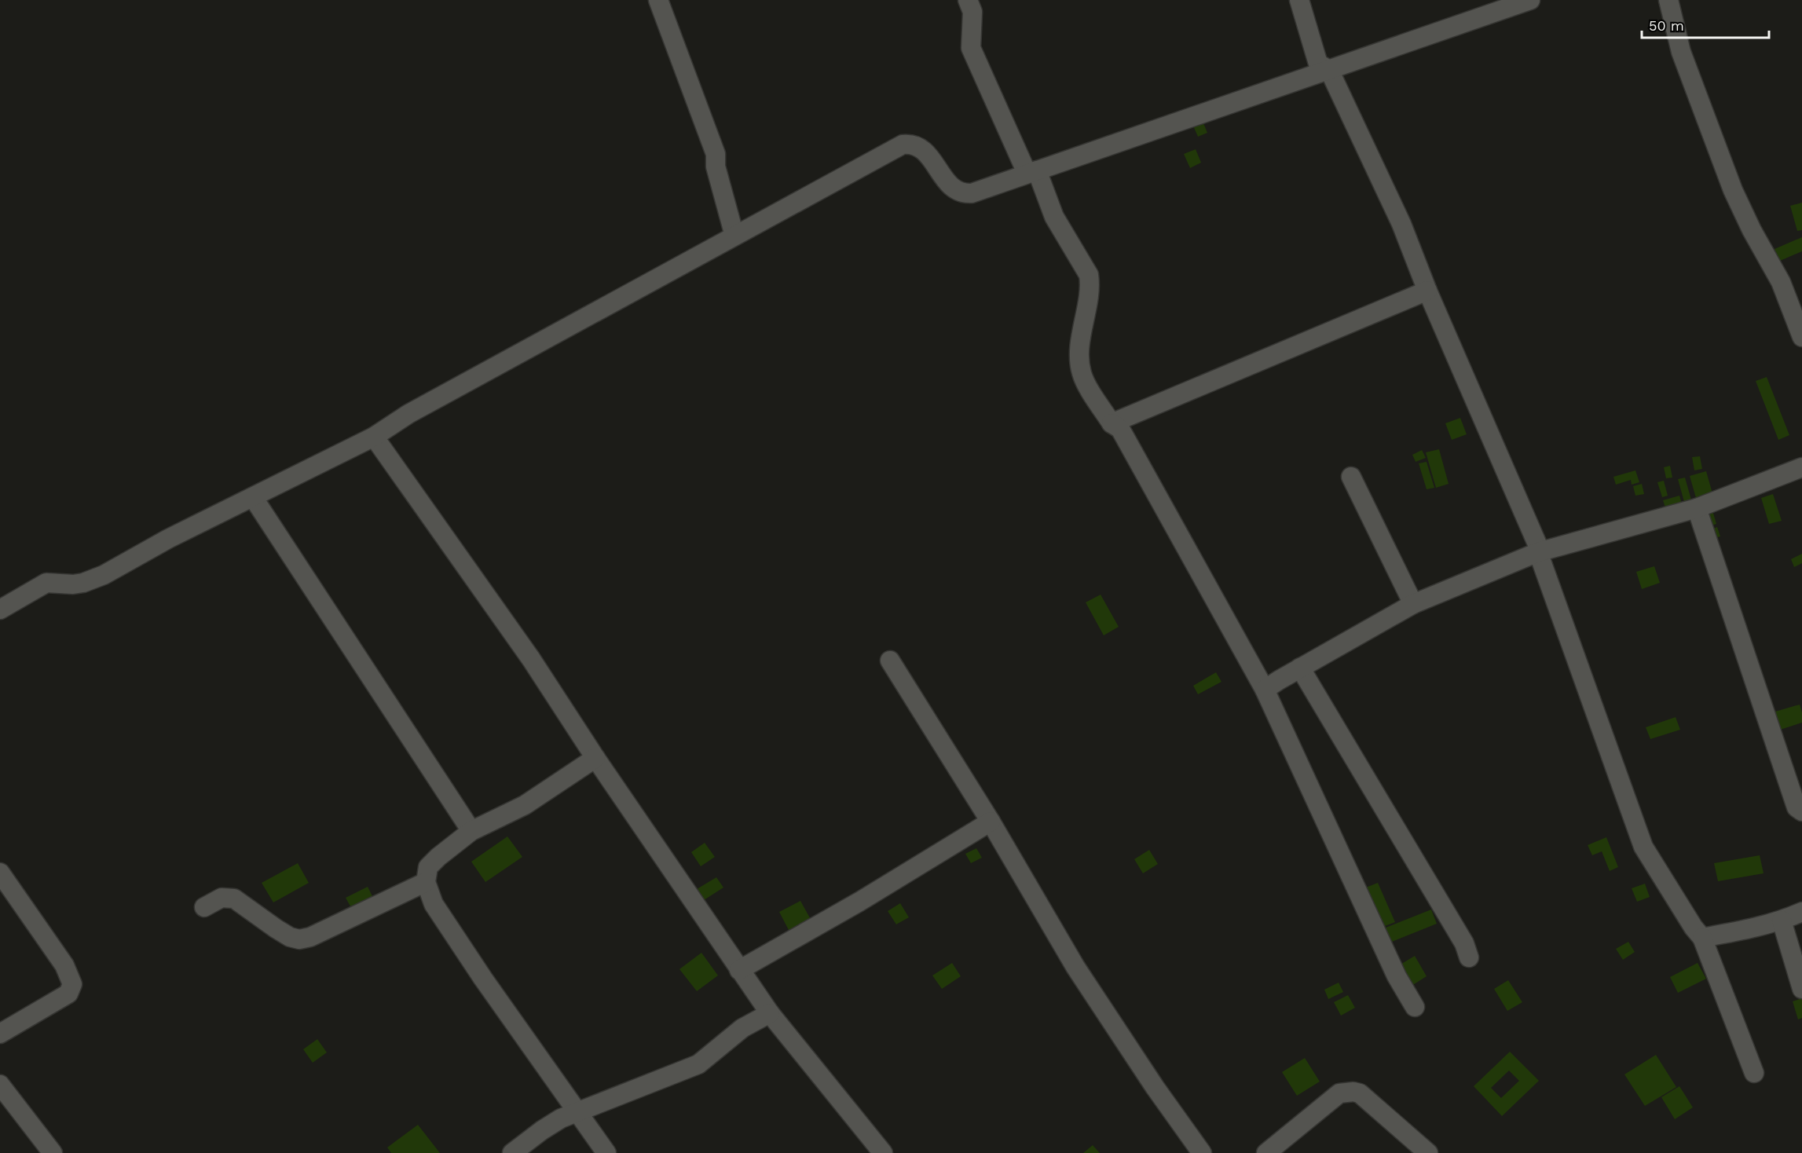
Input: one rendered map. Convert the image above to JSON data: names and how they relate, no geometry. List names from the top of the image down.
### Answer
{
  "scale_bar": "50 m"
}
